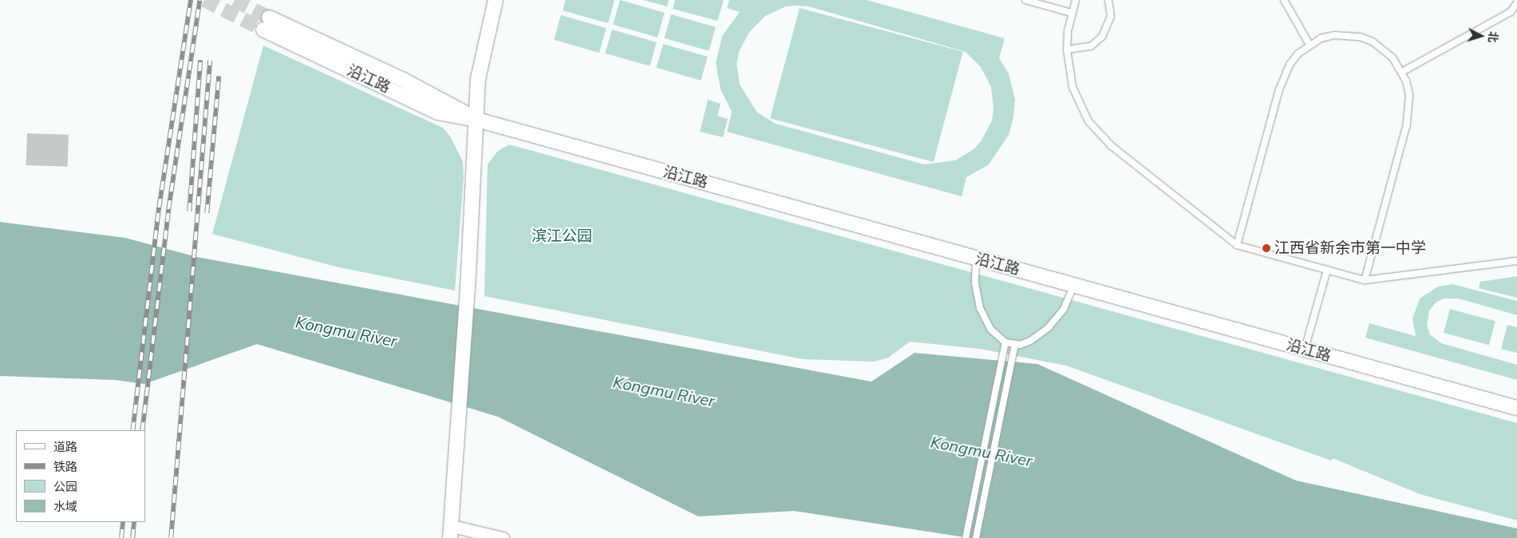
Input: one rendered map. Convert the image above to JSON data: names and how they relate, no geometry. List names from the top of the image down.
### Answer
{
  "streets": {
    "street": ["沿江路"]
  },
  "water": ["Kongmu River"],
  "parks": ["滨江公园"],
  "places": ["江西省新余市第一中学"],
  "legend": [
    "道路",
    "铁路",
    "公园",
    "水域"
  ],
  "north": "right"
}
